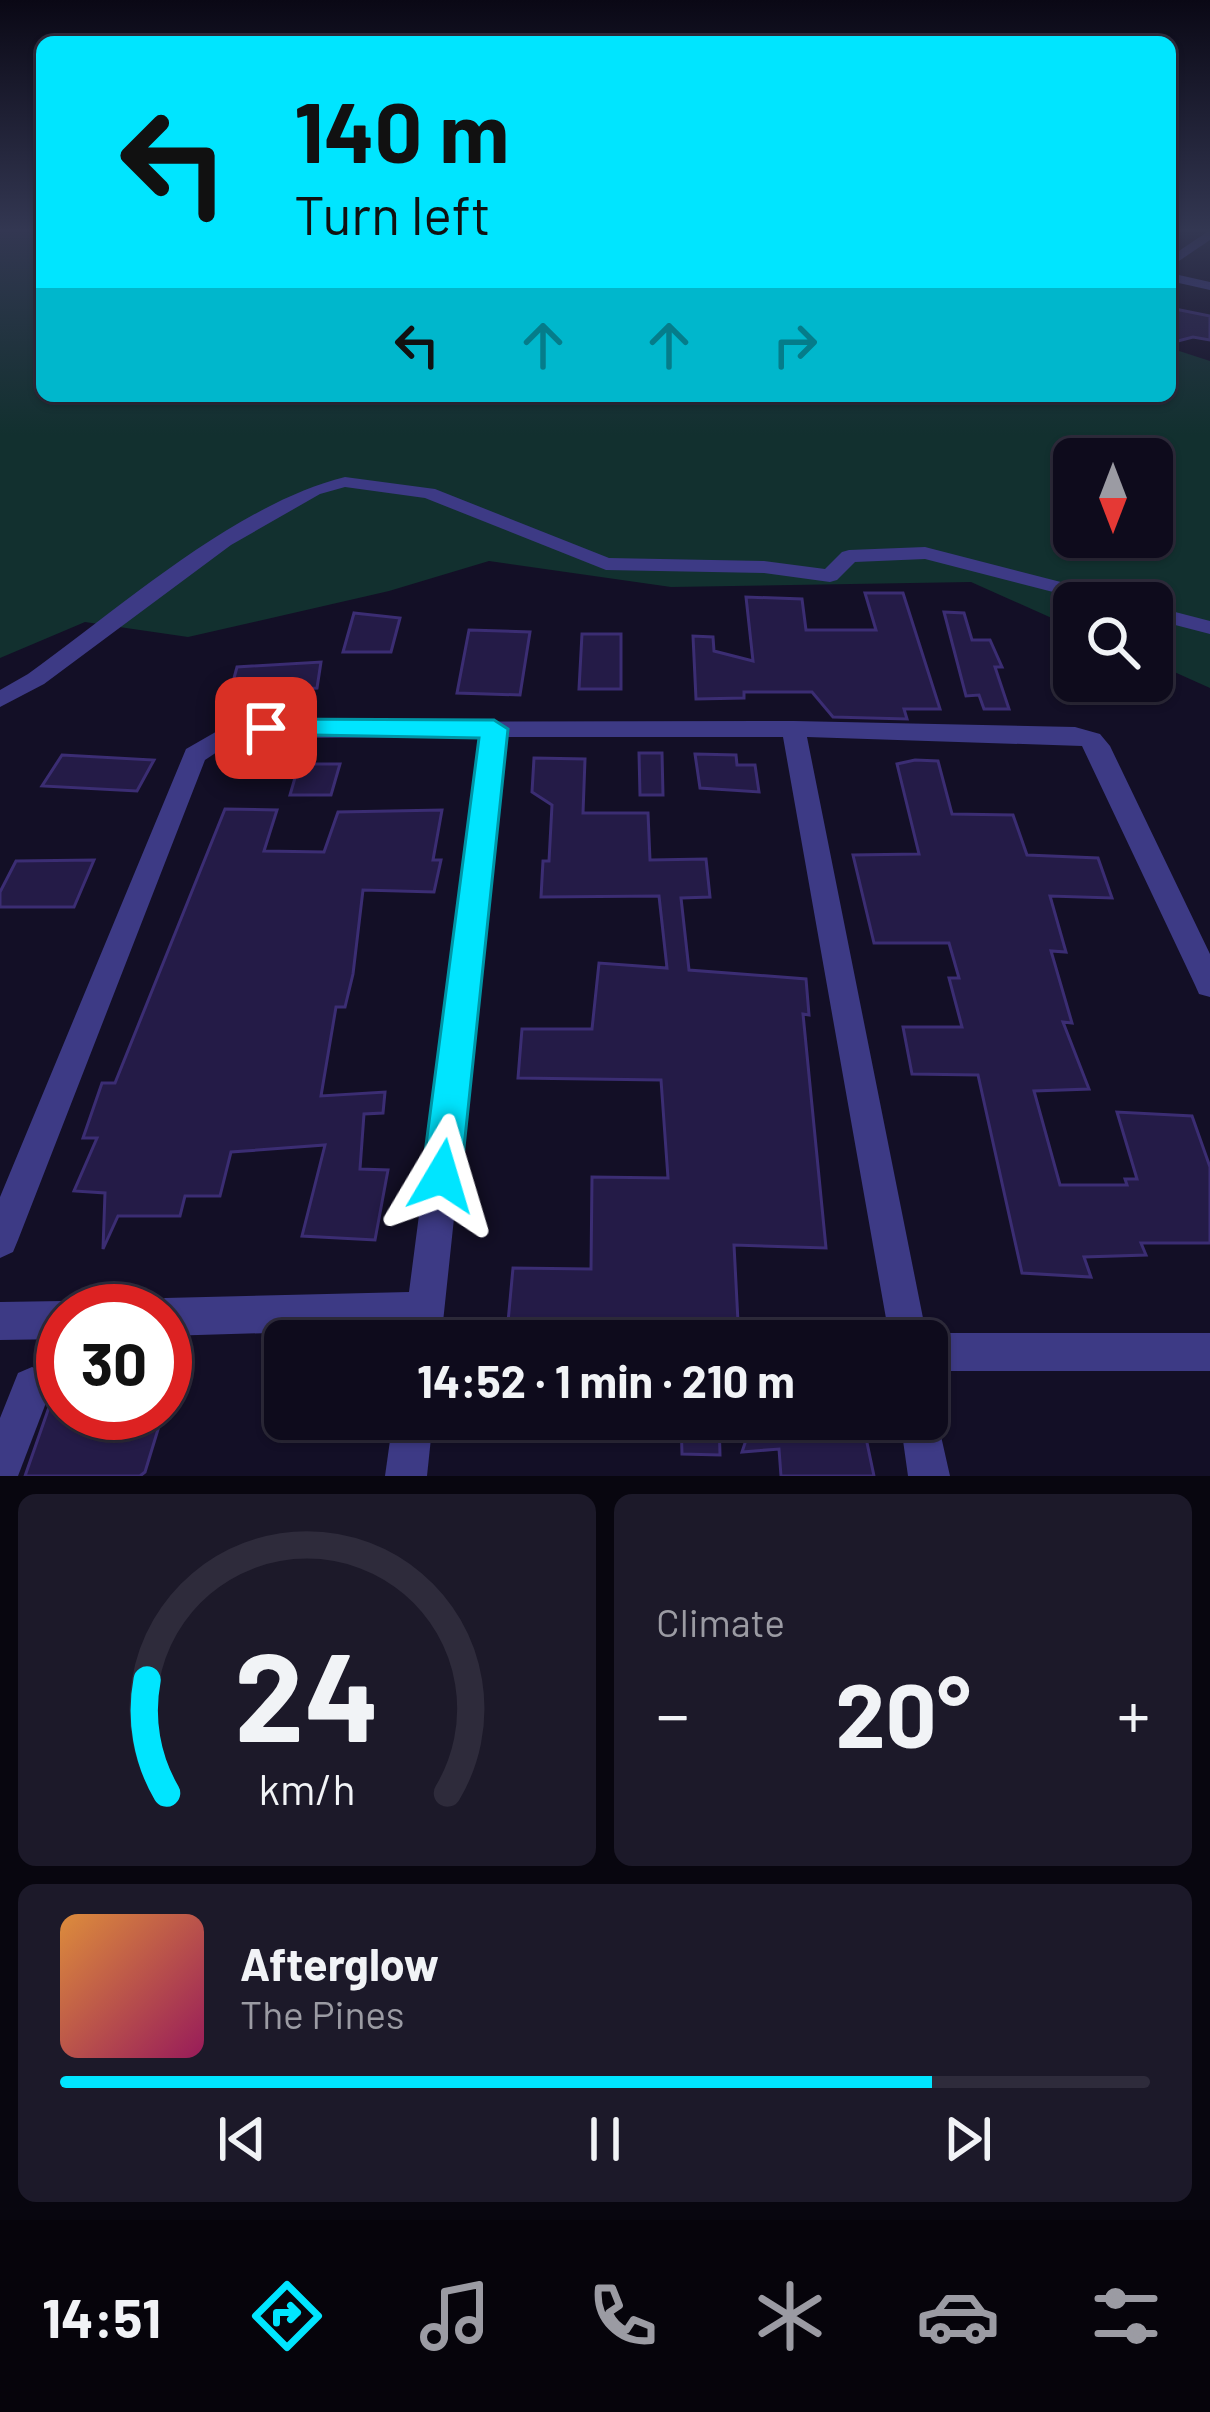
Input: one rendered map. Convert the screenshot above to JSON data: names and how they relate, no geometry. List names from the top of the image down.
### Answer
{
  "north": "bottom",
  "page": {
    "turn": ["140 m", "Turn left"],
    "limit": "30",
    "trip": "14:52 · 1 min · 210 m",
    "tile": "Climate",
    "heat": ["−", "20°", "+"],
    "song": ["Afterglow", "The Pines"],
    "tabs": "14:51",
    "gauge": ["24", "km/h"]
  }
}
